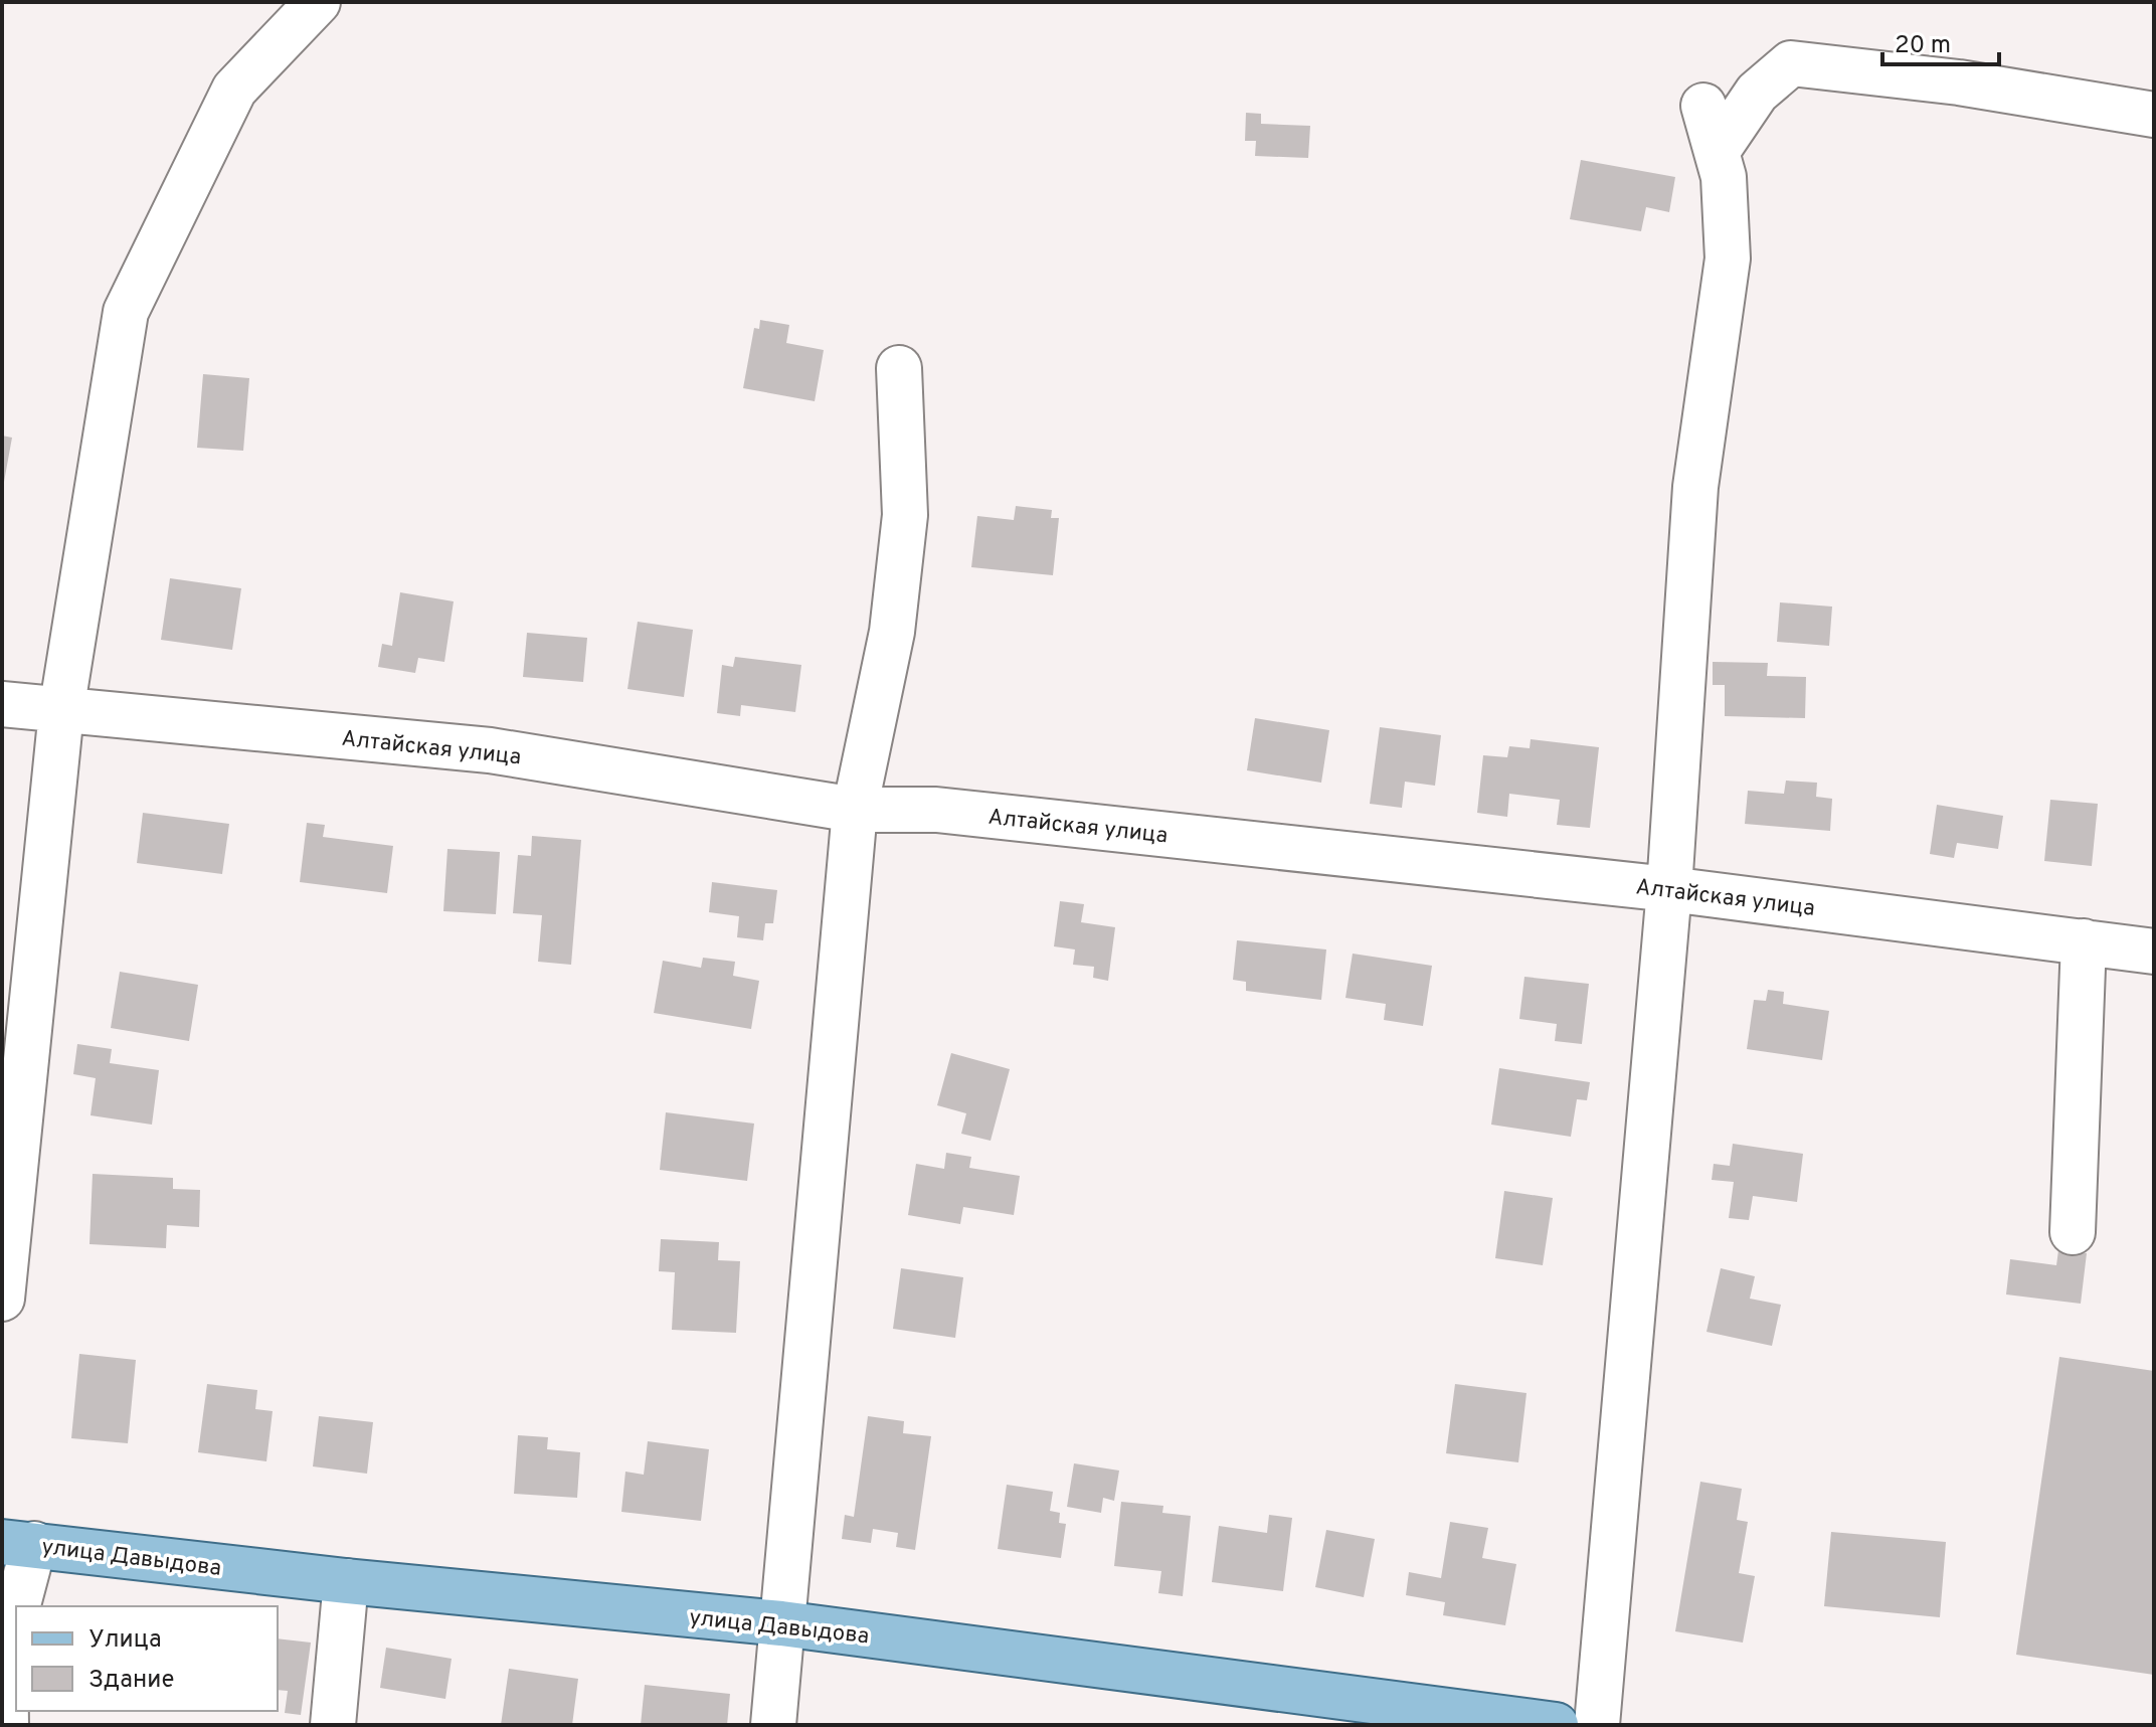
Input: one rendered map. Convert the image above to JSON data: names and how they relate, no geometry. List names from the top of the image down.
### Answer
{
  "streets": {
    "main road": ["улица Давыдова"],
    "street": ["Алтайская улица"]
  },
  "legend": ["Улица", "Здание"],
  "scale_bar": "20 m"
}
